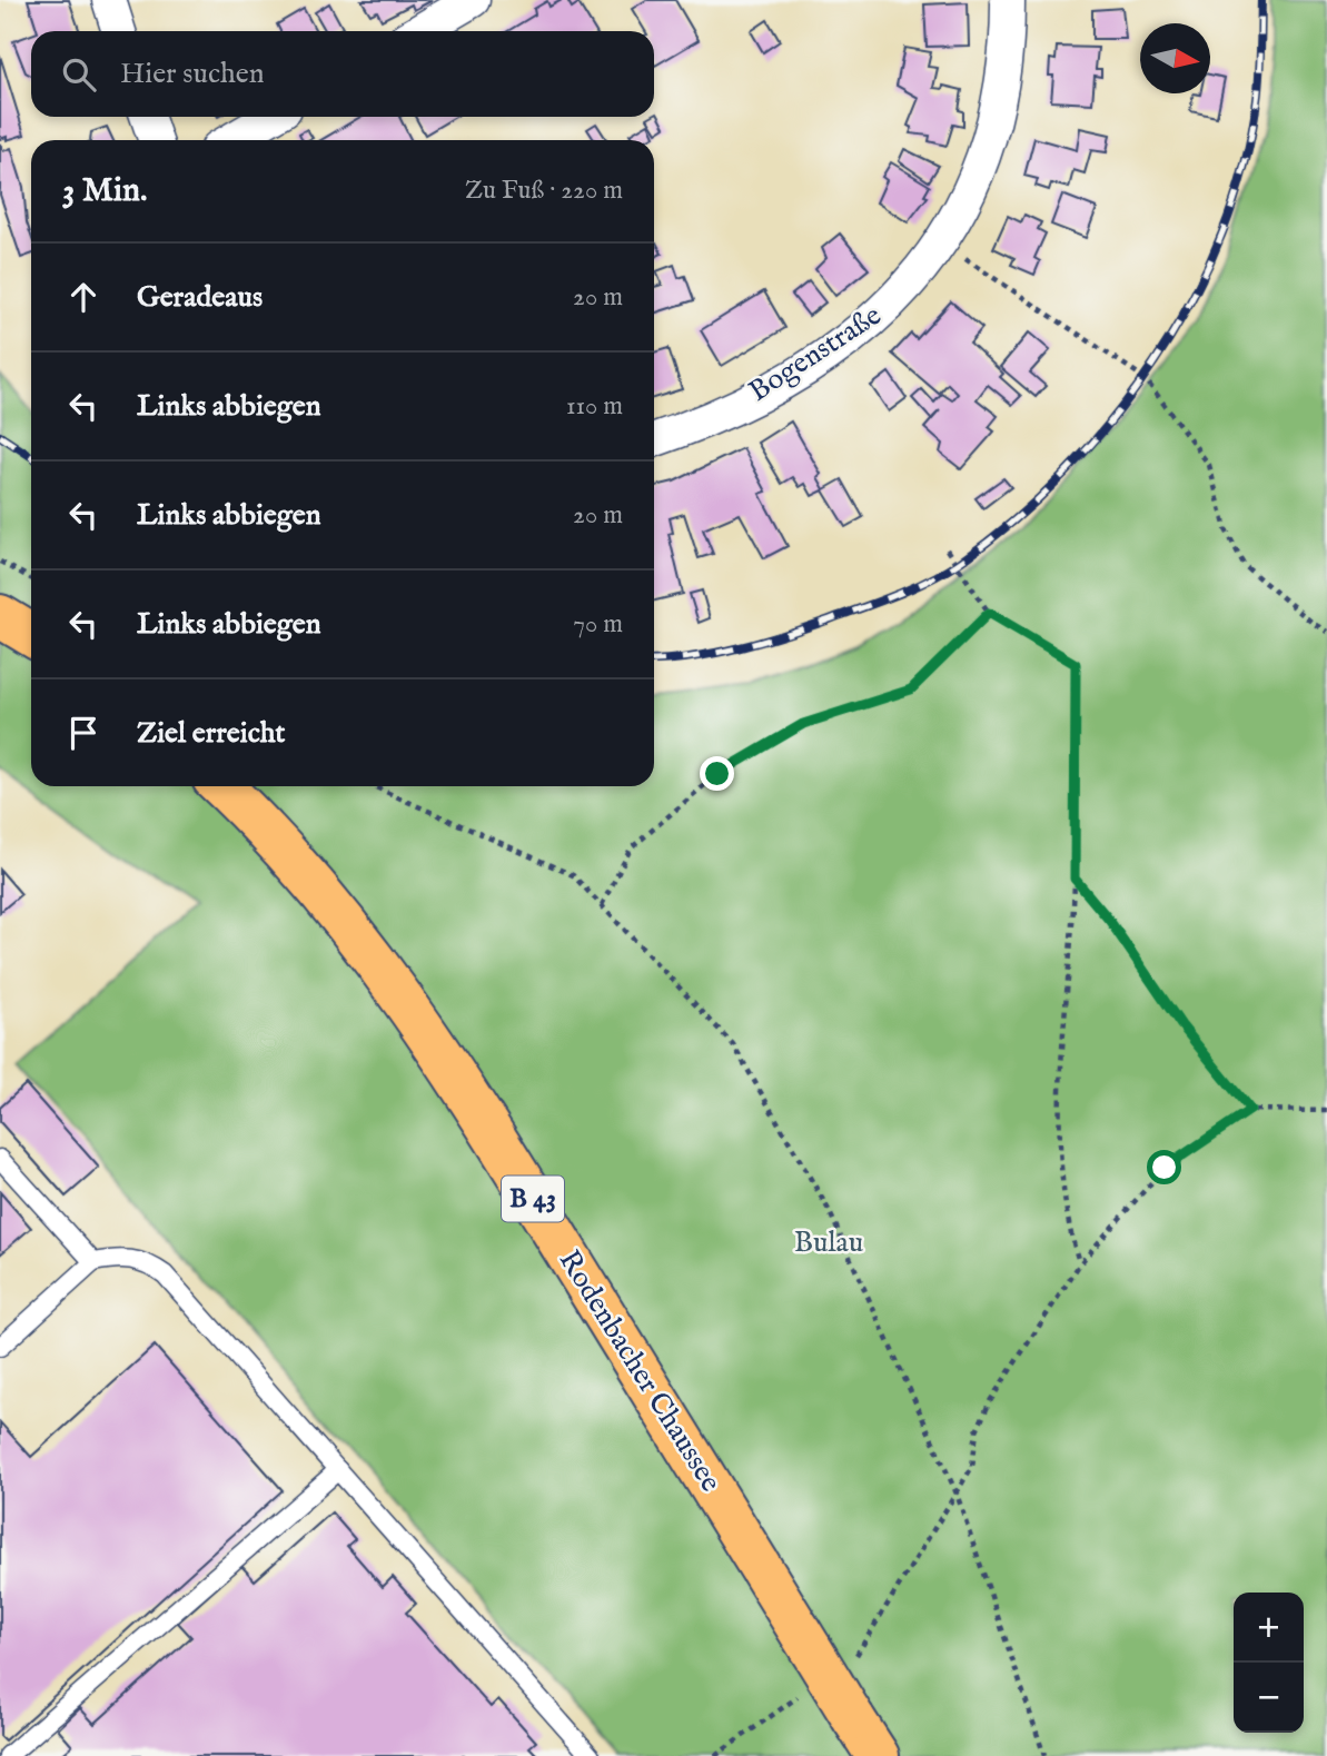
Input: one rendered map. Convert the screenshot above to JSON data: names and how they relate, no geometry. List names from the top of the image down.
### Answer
{
  "streets": {
    "main road": ["B 43", "Rodenbacher Chaussee"],
    "street": ["Bogenstraße"]
  },
  "parks": ["Bulau"],
  "north": "right",
  "page": {
    "search": "Hier suchen",
    "heading": ["3 Min.", "Zu Fuß · 220 m"],
    "list": [
      ["Geradeaus", "20 m"],
      ["Links abbiegen", "110 m"],
      ["Links abbiegen", "20 m"],
      ["Links abbiegen", "70 m"],
      "Ziel erreicht"
    ],
    "map_buttons": ["+", "−"]
  }
}
